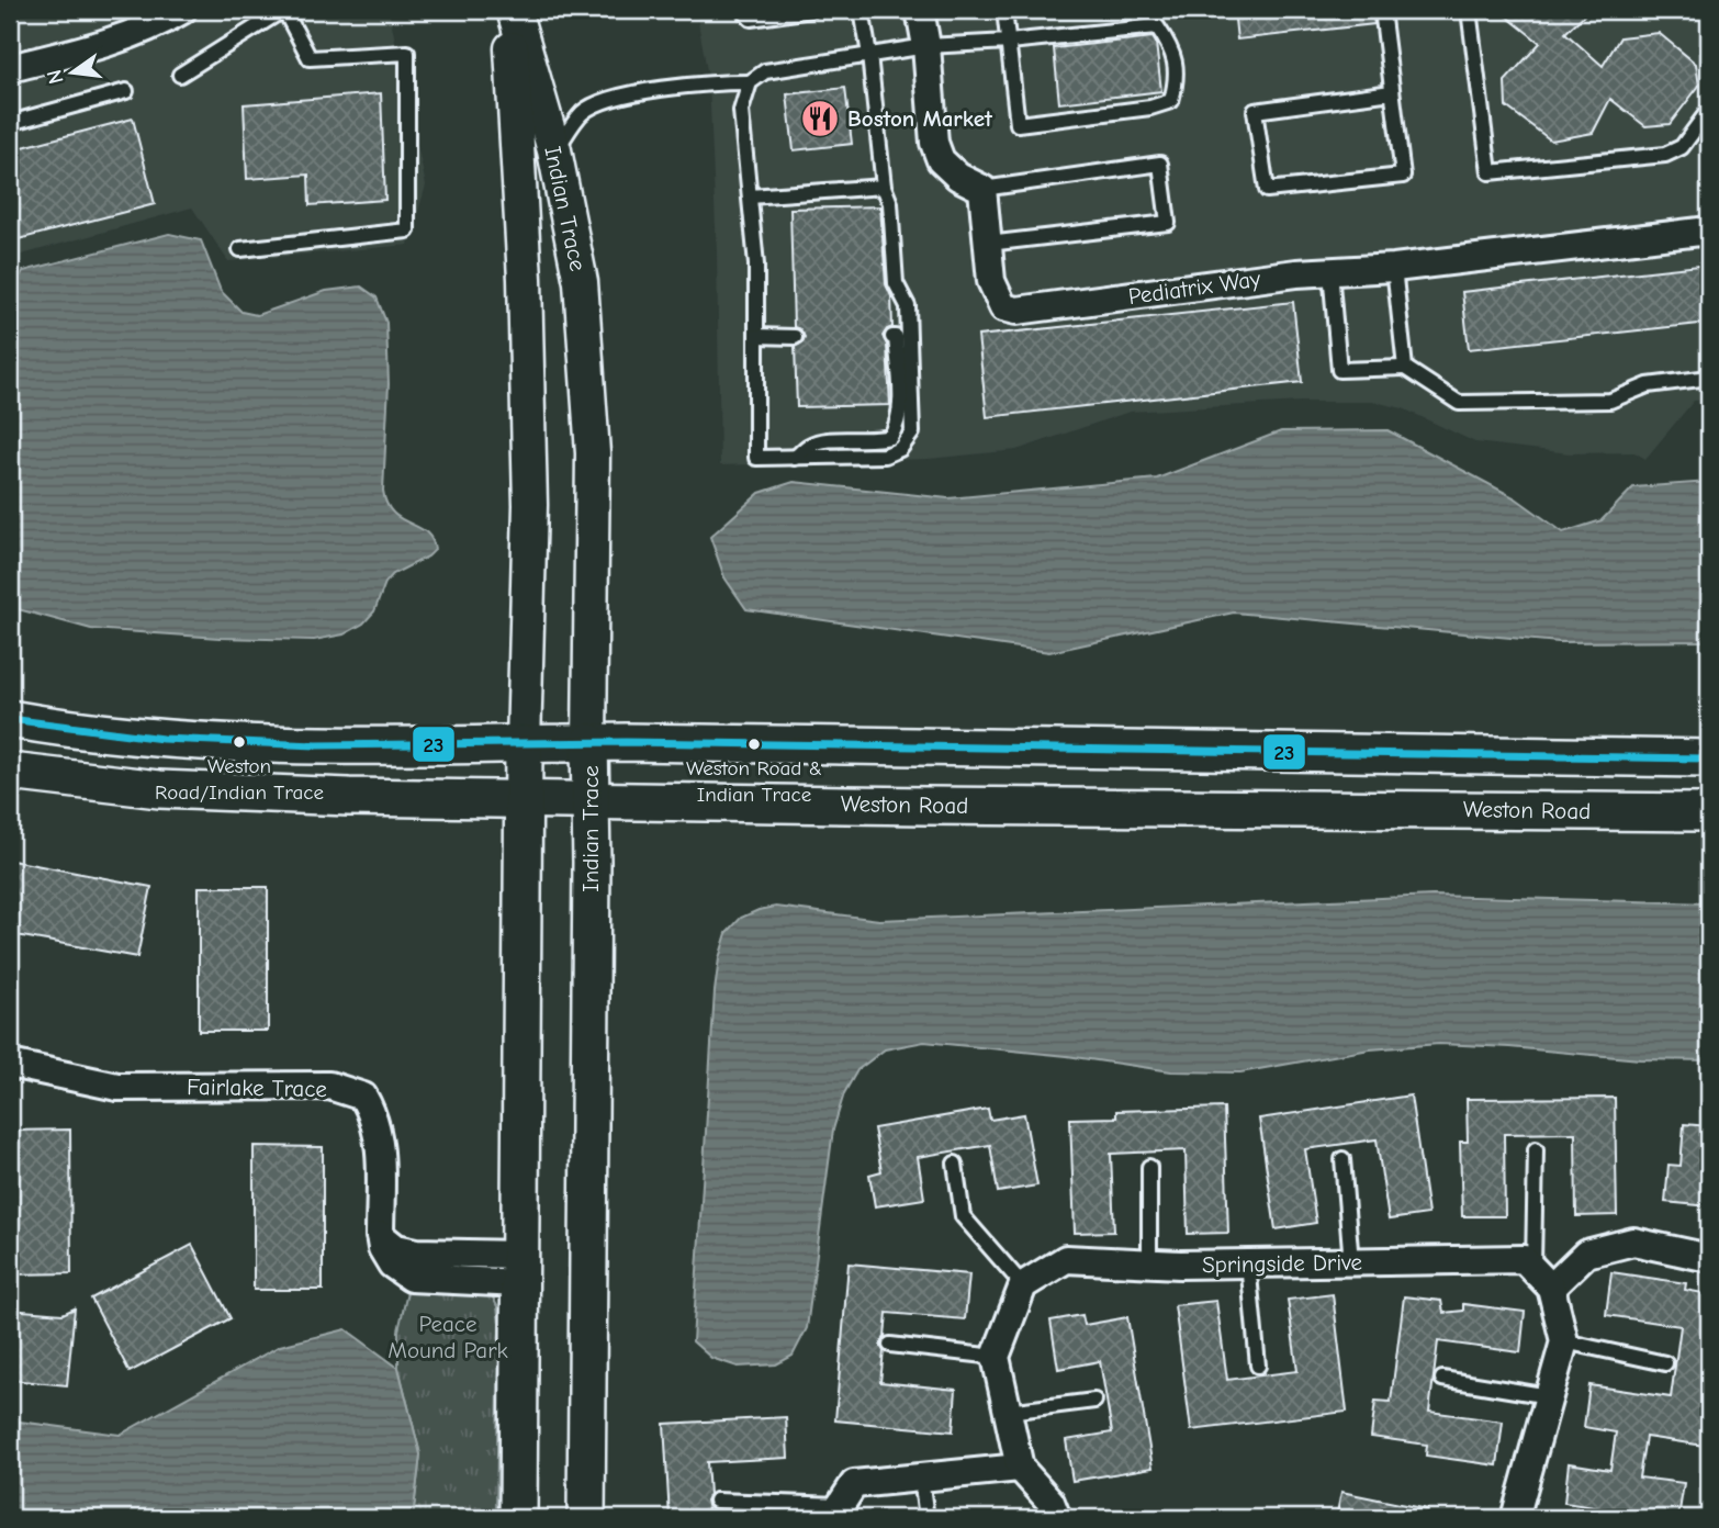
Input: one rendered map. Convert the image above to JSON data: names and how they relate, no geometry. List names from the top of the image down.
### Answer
{
  "streets": {
    "main road": ["Indian Trace", "Weston Road"],
    "street": ["Pediatrix Way", "Fairlake Trace", "Springside Drive"]
  },
  "crossings": [
    ["Indian Trace", "Weston Road"],
    ["Indian Trace", "Fairlake Trace"]
  ],
  "parks": ["Peace Mound Park"],
  "places": {
    "restaurant": ["Boston Market"],
    "other": ["Weston Road/Indian Trace", "Weston Road & Indian Trace"]
  },
  "lines": ["transit line 23"],
  "north": "left"
}
